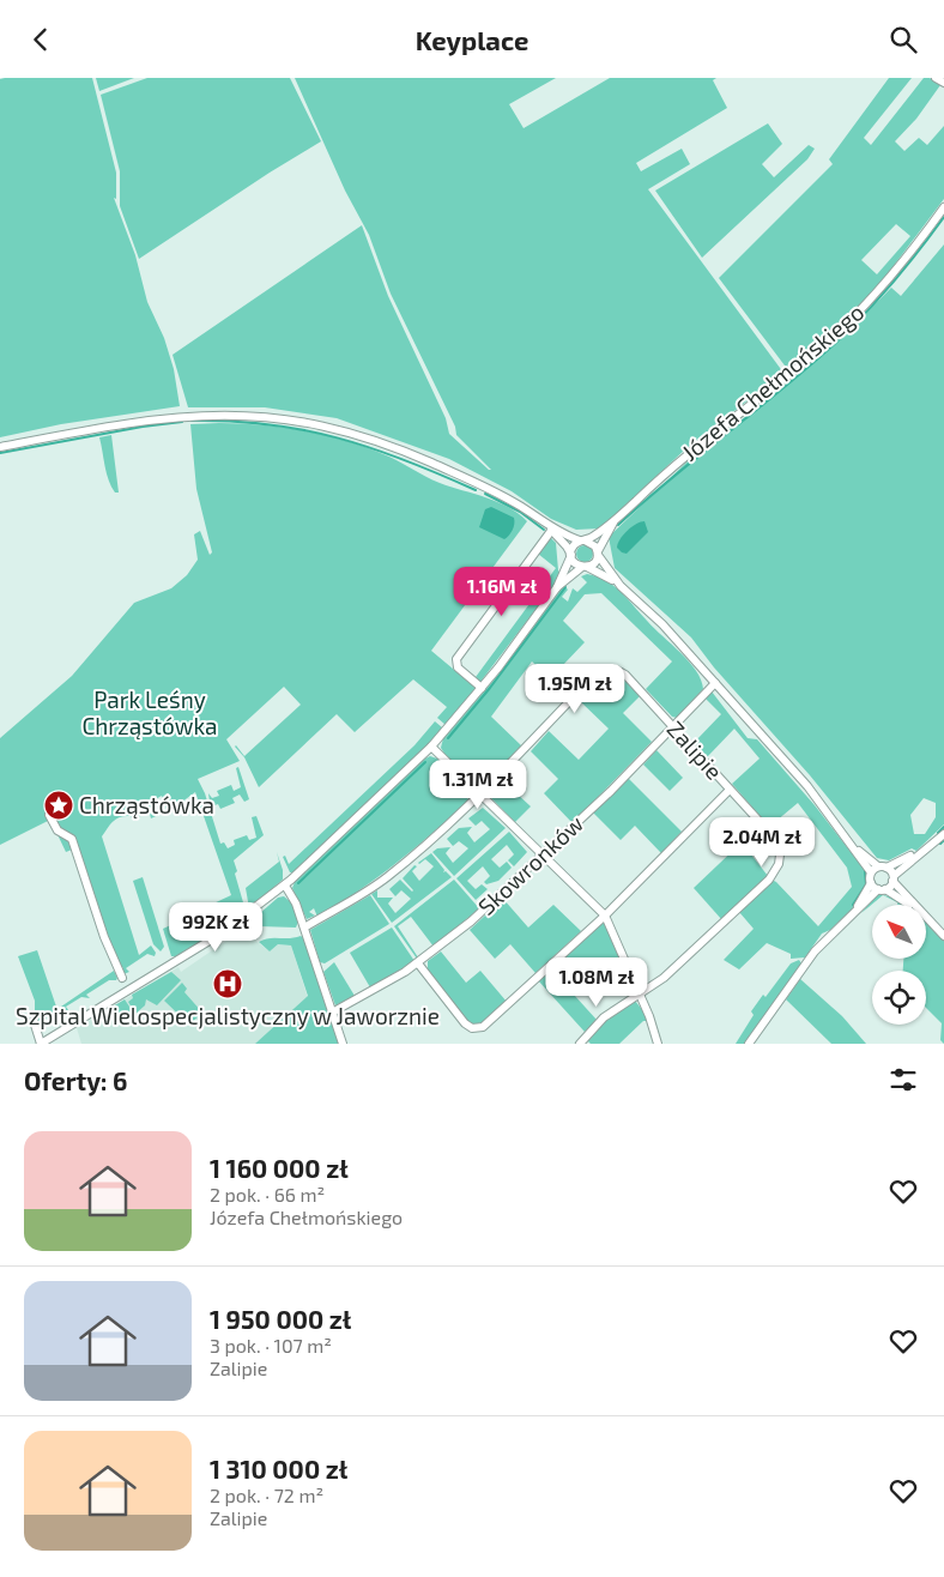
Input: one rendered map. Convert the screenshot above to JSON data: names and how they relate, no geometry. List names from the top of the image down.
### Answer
{
  "streets": {
    "street": ["Józefa Chełmońskiego", "Zalipie", "Skowronków"]
  },
  "crossings": [
    ["Zalipie", "Skowronków"]
  ],
  "parks": ["Park Leśny Chrząstówka"],
  "places": {
    "place": ["Chrząstówka"],
    "hospital": ["Szpital Wielospecjalistyczny w Jaworznie"]
  },
  "north": "top left",
  "page": {
    "header": "Keyplace",
    "price": [
      "1.16M zł",
      "1.95M zł",
      "1.31M zł",
      "2.04M zł",
      "992K zł",
      "1.08M zł"
    ],
    "heading": "Oferty: 6",
    "list": [
      {
        "name": "1 160 000 zł",
        "note": "2 pok. · 66 m² · Józefa Chełmońskiego"
      },
      {
        "name": "1 950 000 zł",
        "note": "3 pok. · 107 m² · Zalipie"
      },
      {
        "name": "1 310 000 zł",
        "note": "2 pok. · 72 m² · Zalipie"
      }
    ]
  }
}
